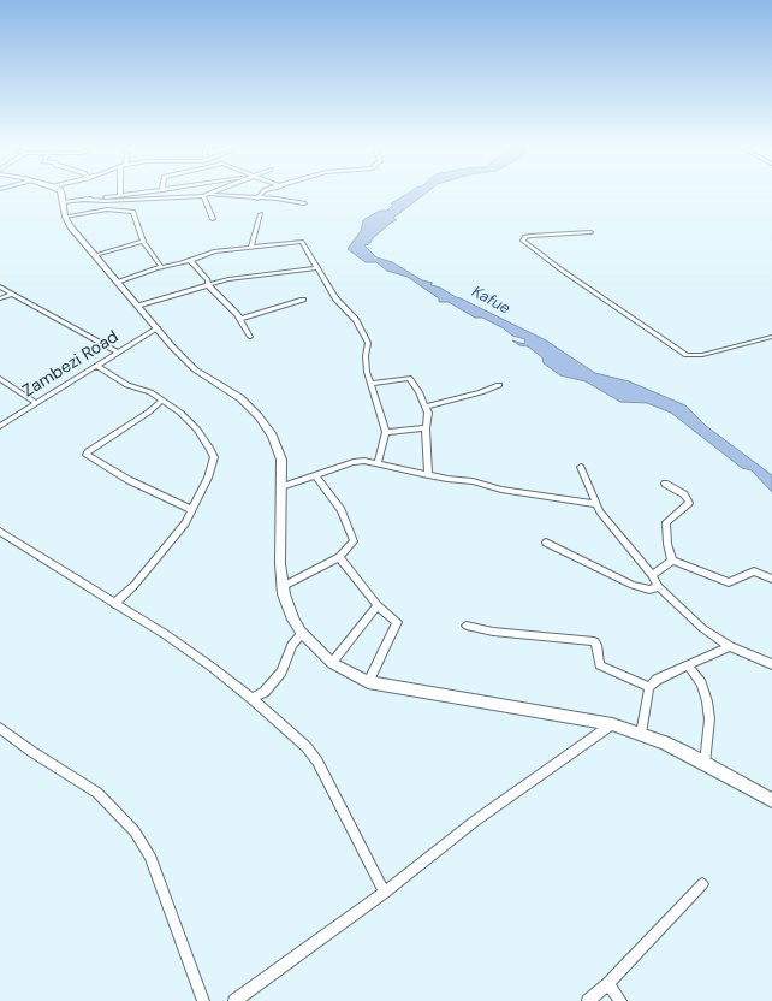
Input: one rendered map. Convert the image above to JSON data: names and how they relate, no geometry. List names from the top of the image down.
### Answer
{
  "streets": {
    "street": ["Zambezi Road"]
  },
  "water": ["Kafue"]
}
